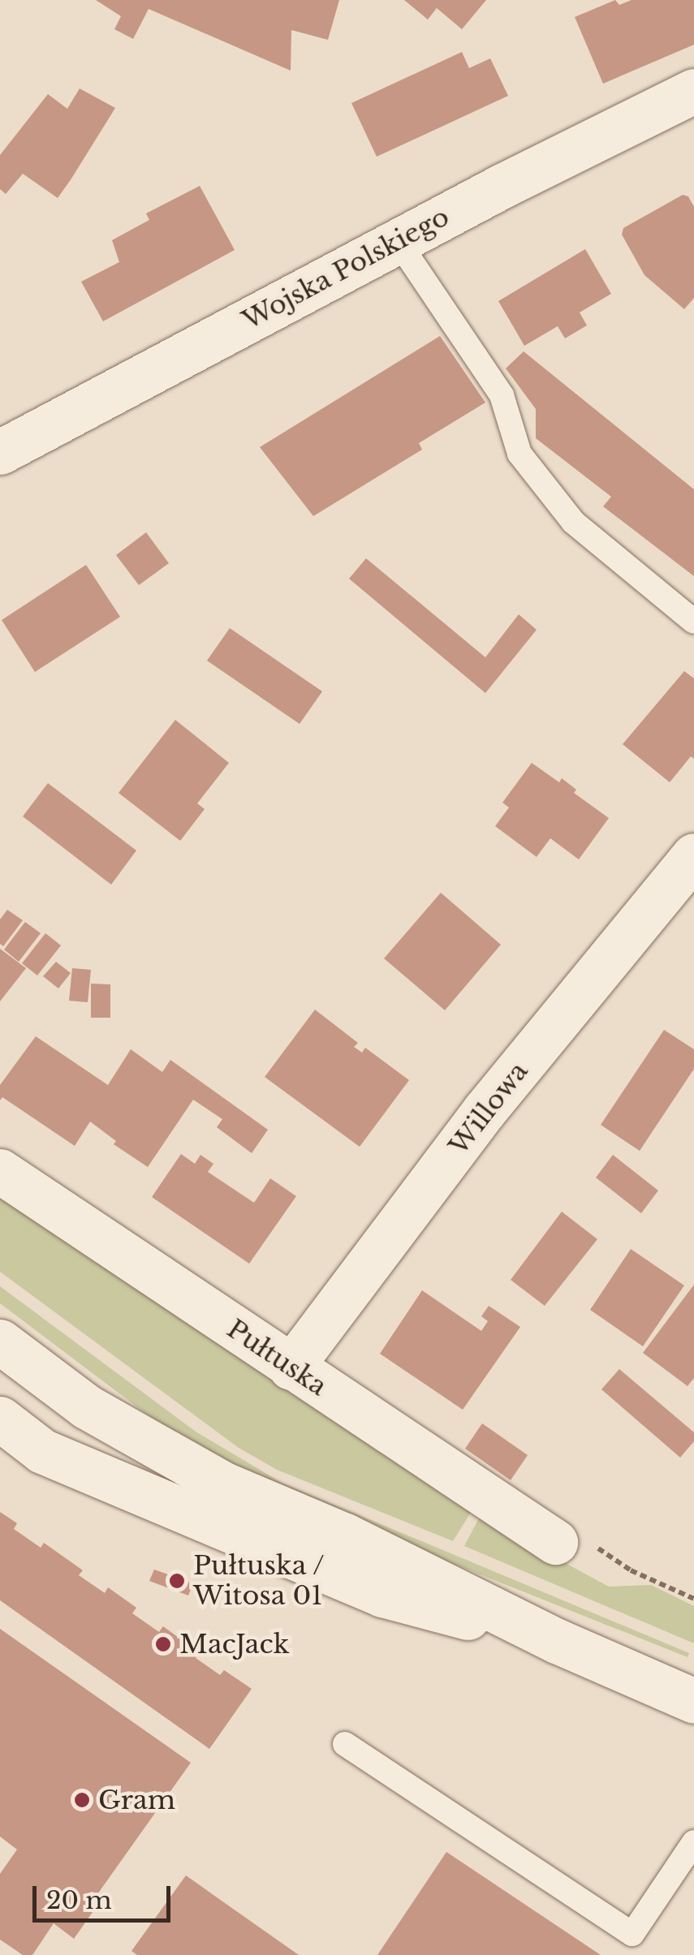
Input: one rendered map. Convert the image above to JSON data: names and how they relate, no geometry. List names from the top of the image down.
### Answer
{
  "streets": {
    "street": ["Wojska Polskiego", "Willowa", "Pułtuska"]
  },
  "crossings": [
    ["Willowa", "Pułtuska"]
  ],
  "places": ["Pułtuska / Witosa 01", "MacJack", "Gram"],
  "scale_bar": "20 m"
}
